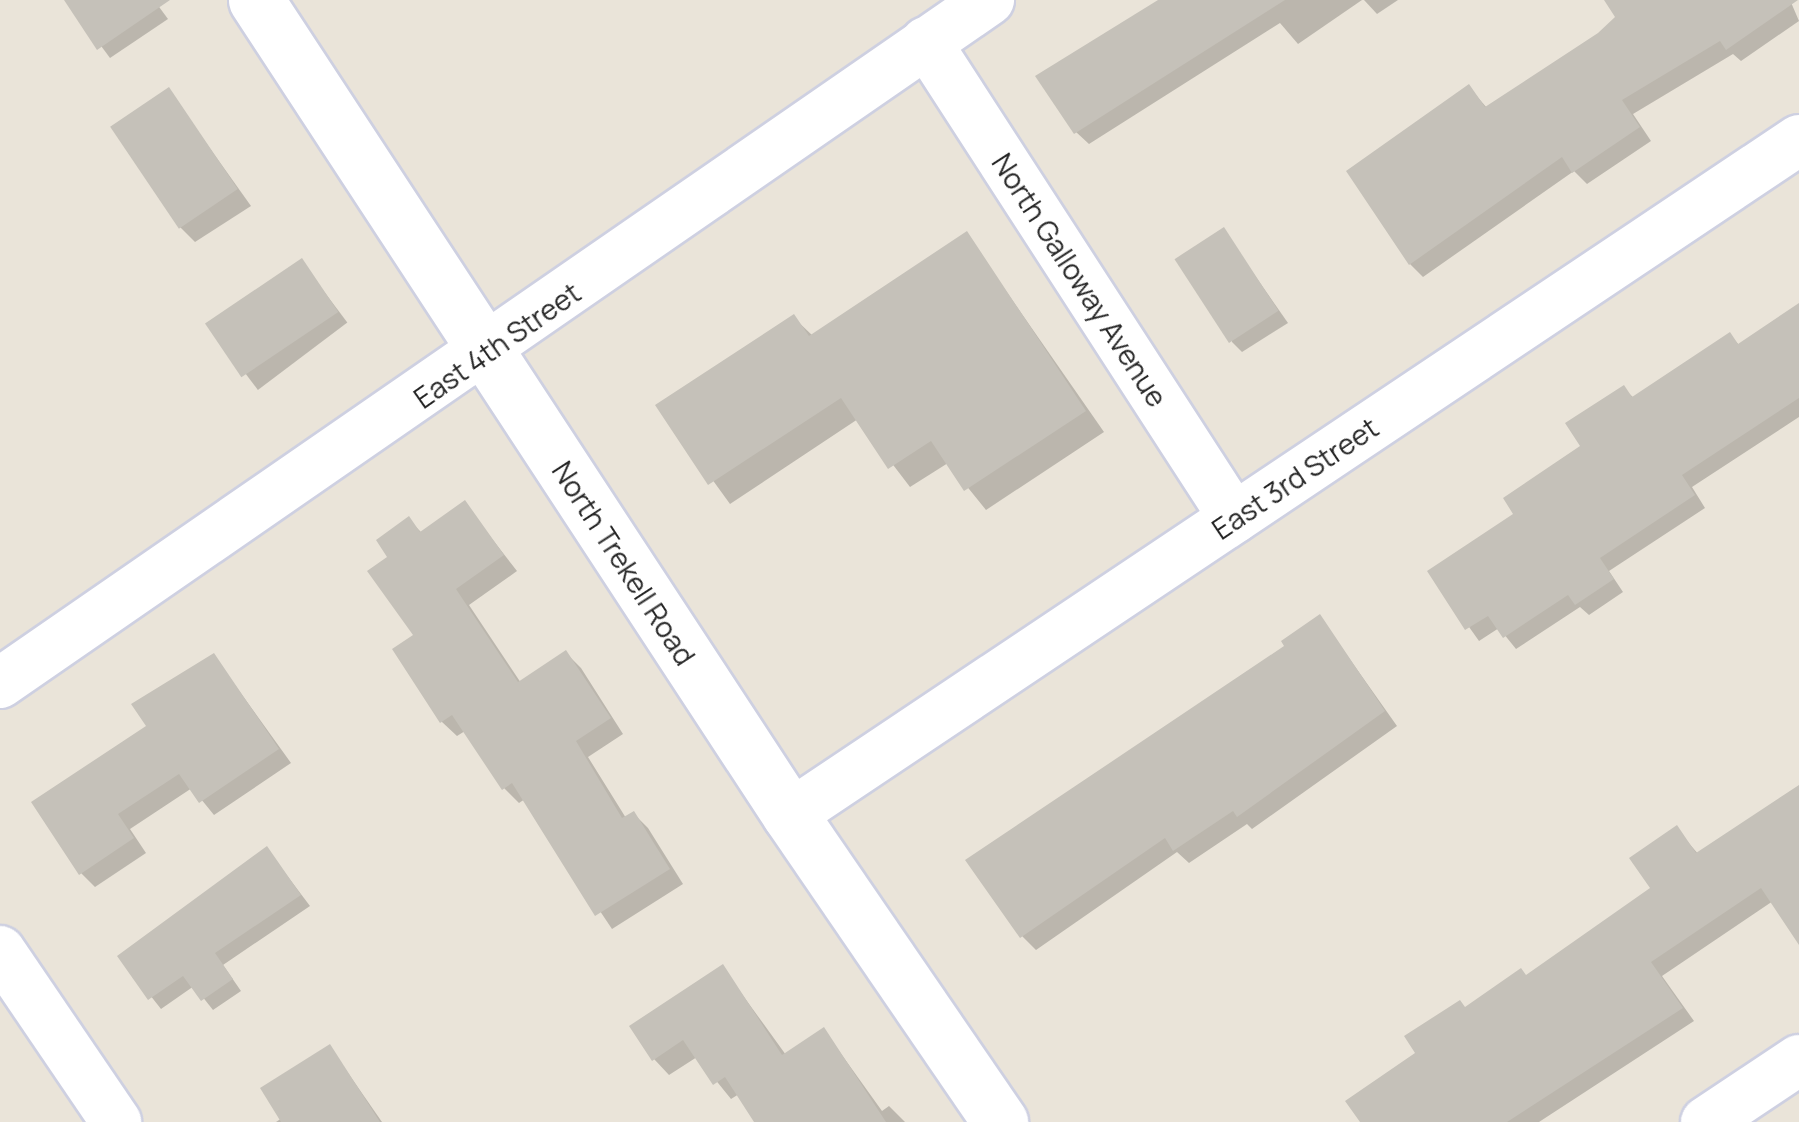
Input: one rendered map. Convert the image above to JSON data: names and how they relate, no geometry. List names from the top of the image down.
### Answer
{
  "streets": {
    "main road": ["North Trekell Road"],
    "street": ["North Galloway Avenue", "East 4th Street", "East 3rd Street"]
  },
  "crossings": [
    ["North Galloway Avenue", "East 4th Street"],
    ["North Galloway Avenue", "East 3rd Street"],
    ["East 4th Street", "North Trekell Road"],
    ["East 3rd Street", "North Trekell Road"]
  ]
}
